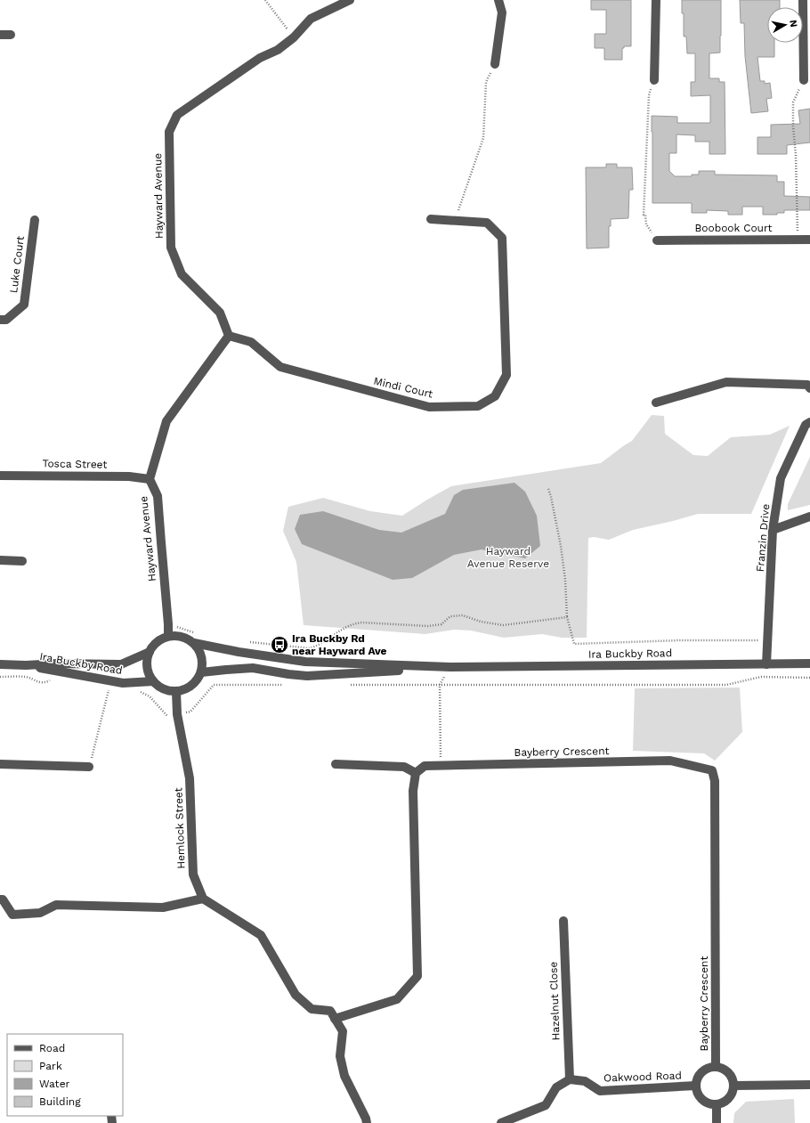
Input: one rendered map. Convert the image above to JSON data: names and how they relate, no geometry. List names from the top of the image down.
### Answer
{
  "streets": {
    "street": [
      "Hayward Avenue",
      "Boobook Court",
      "Luke Court",
      "Mindi Court",
      "Tosca Street",
      "Franzin Drive",
      "Ira Buckby Road",
      "Bayberry Crescent",
      "Hemlock Street",
      "Hazelnut Close",
      "Oakwood Road"
    ]
  },
  "crossings": [
    ["Hayward Avenue", "Mindi Court"],
    ["Hayward Avenue", "Tosca Street"],
    ["Hayward Avenue", "Ira Buckby Road"],
    ["Hayward Avenue", "Hemlock Street"],
    ["Franzin Drive", "Ira Buckby Road"],
    ["Ira Buckby Road", "Hemlock Street"],
    ["Bayberry Crescent", "Oakwood Road"],
    ["Hazelnut Close", "Oakwood Road"]
  ],
  "parks": ["Hayward Avenue Reserve"],
  "places": {
    "bus stop": ["Ira Buckby Rd near Hayward Ave"]
  },
  "legend": [
    "Road",
    "Park",
    "Water",
    "Building"
  ],
  "north": "right"
}
